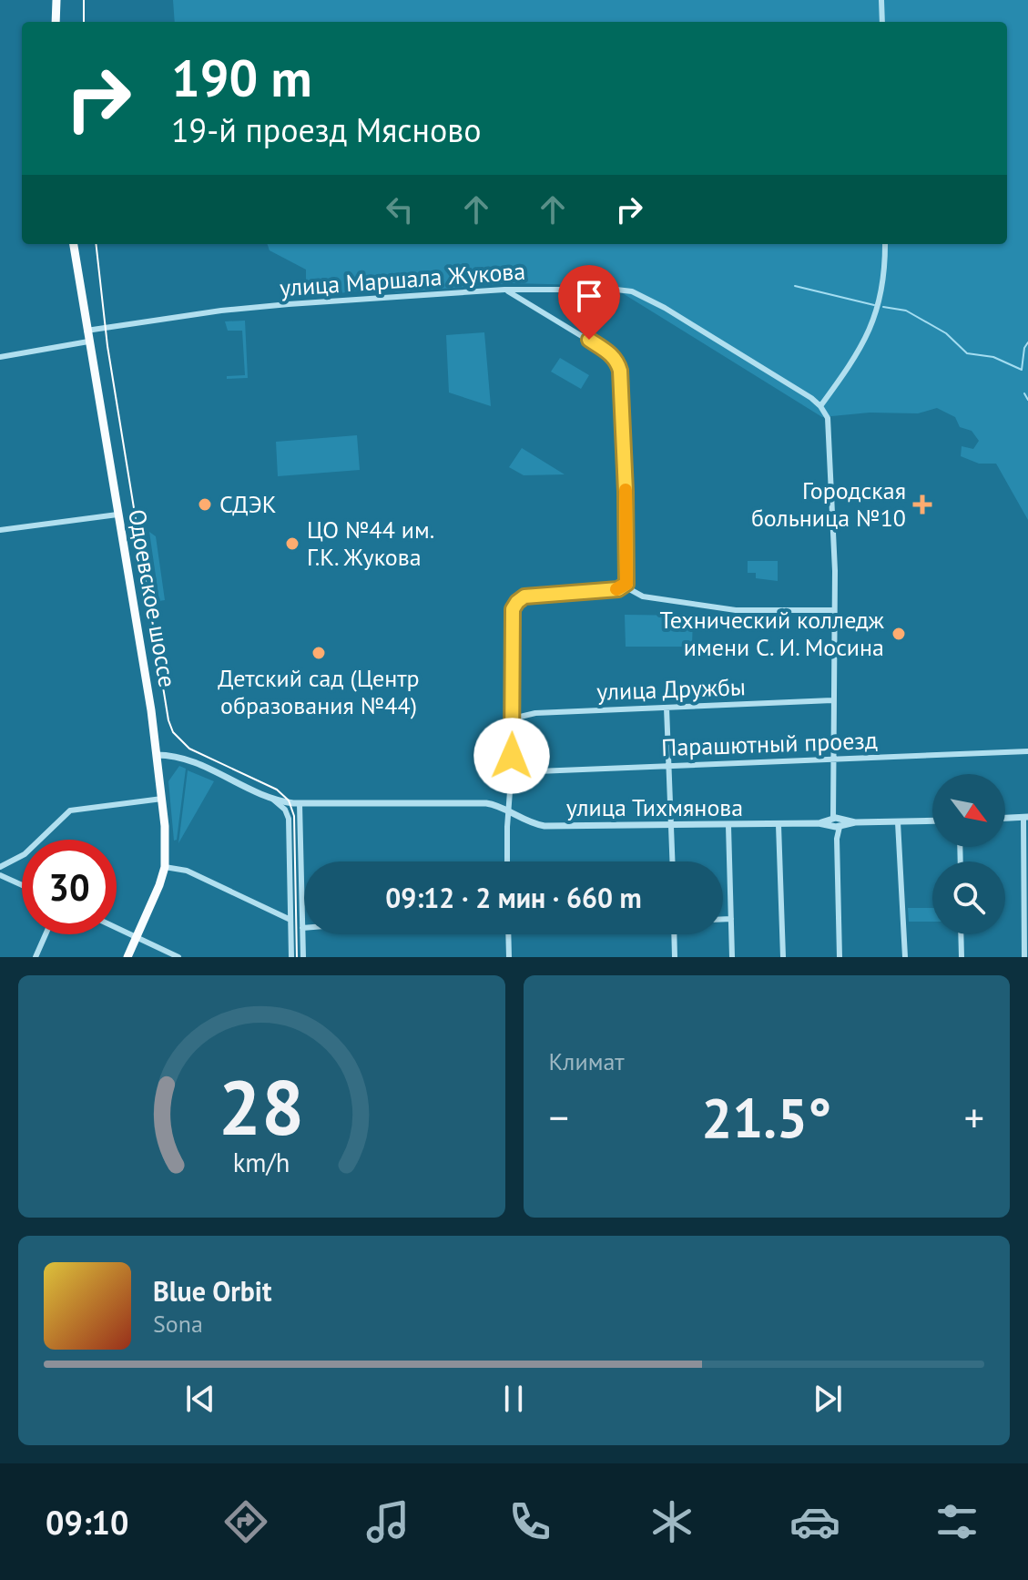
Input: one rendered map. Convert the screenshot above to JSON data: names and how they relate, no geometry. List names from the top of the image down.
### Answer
{
  "streets": {
    "main road": ["Одоевское шоссе"],
    "street": [
      "улица Маршала Жукова",
      "улица Дружбы",
      "Парашютный проезд",
      "улица Тихмянова"
    ]
  },
  "crossings": [
    ["улица Маршала Жукова", "Одоевское шоссе"],
    ["Одоевское шоссе", "улица Тихмянова"]
  ],
  "places": {
    "other": [
      "СДЭК",
      "ЦО №44 им. Г.К. Жукова",
      "Технический колледж имени С. И. Мосина",
      "Детский сад (Центр образования №44)"
    ],
    "health": ["Городская больница №10"]
  },
  "north": "bottom right",
  "page": {
    "turn": ["190 m", "19-й проезд Мясново"],
    "limit": "30",
    "trip": "09:12 · 2 мин · 660 m",
    "tile": "Климат",
    "heat": ["−", "21.5°", "+"],
    "song": ["Blue Orbit", "Sona"],
    "tabs": "09:10",
    "gauge": ["28", "km/h"]
  }
}
